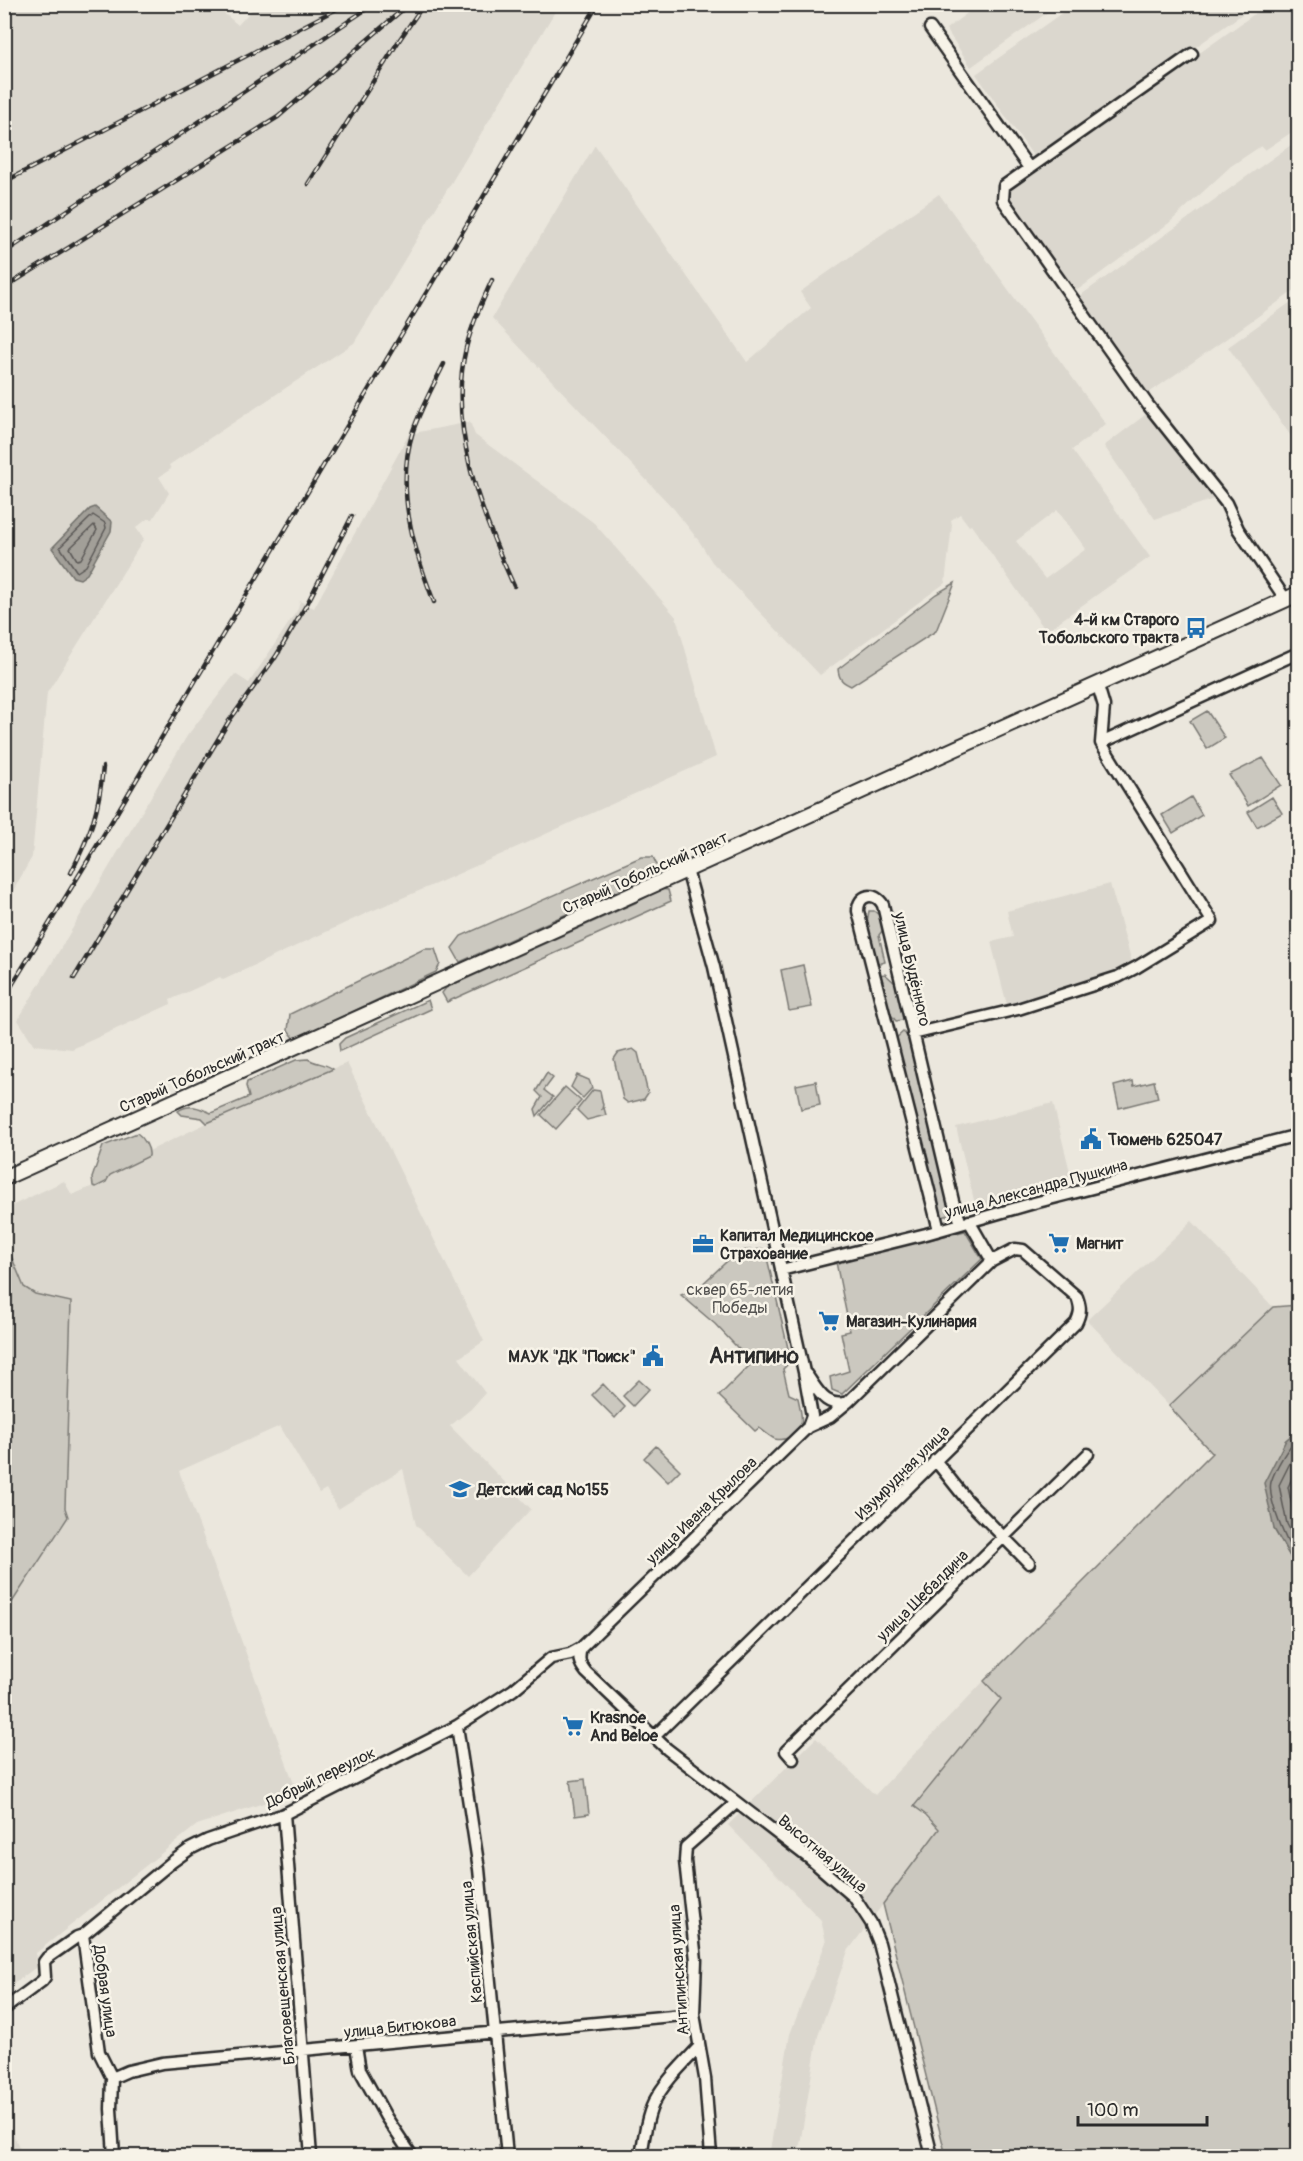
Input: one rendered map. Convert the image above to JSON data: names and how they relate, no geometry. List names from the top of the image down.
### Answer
{
  "streets": {
    "street": [
      "Старый Тобольский тракт",
      "улица Будённого",
      "улица Александра Пушкина",
      "Изумрудная улица",
      "улица Ивана Крылова",
      "улица Шебалдина",
      "Добрый переулок",
      "Высотная улица",
      "Каспийская улица",
      "Антипинская улица",
      "Благовещенская улица",
      "Добрая улица",
      "улица Битюкова"
    ]
  },
  "crossings": [
    ["улица Будённого", "улица Александра Пушкина"],
    ["улица Будённого", "Изумрудная улица"],
    ["улица Будённого", "улица Ивана Крылова"],
    ["Изумрудная улица", "улица Ивана Крылова"],
    ["Изумрудная улица", "Высотная улица"],
    ["улица Ивана Крылова", "Добрый переулок"],
    ["улица Ивана Крылова", "Высотная улица"],
    ["Добрый переулок", "Высотная улица"],
    ["Добрый переулок", "Каспийская улица"],
    ["Добрый переулок", "Благовещенская улица"],
    ["Добрый переулок", "Добрая улица"],
    ["Высотная улица", "Антипинская улица"],
    ["Каспийская улица", "улица Битюкова"],
    ["Антипинская улица", "улица Битюкова"],
    ["Благовещенская улица", "улица Битюкова"],
    ["Добрая улица", "улица Битюкова"]
  ],
  "districts": ["Антипино"],
  "parks": ["сквер 65-летия Победы"],
  "places": {
    "bus stop": ["4-й км Старого Тобольского тракта"],
    "public building": ["Тюмень 625047", "МАУК \"ДК \"Поиск\""],
    "supermarket": ["Магнит", "Магазин-Кулинария", "Krasnoe And Beloe"],
    "office": ["Капитал Медицинское Страхование"],
    "school or university": ["Детский сад №155"]
  },
  "scale_bar": "100 m"
}
